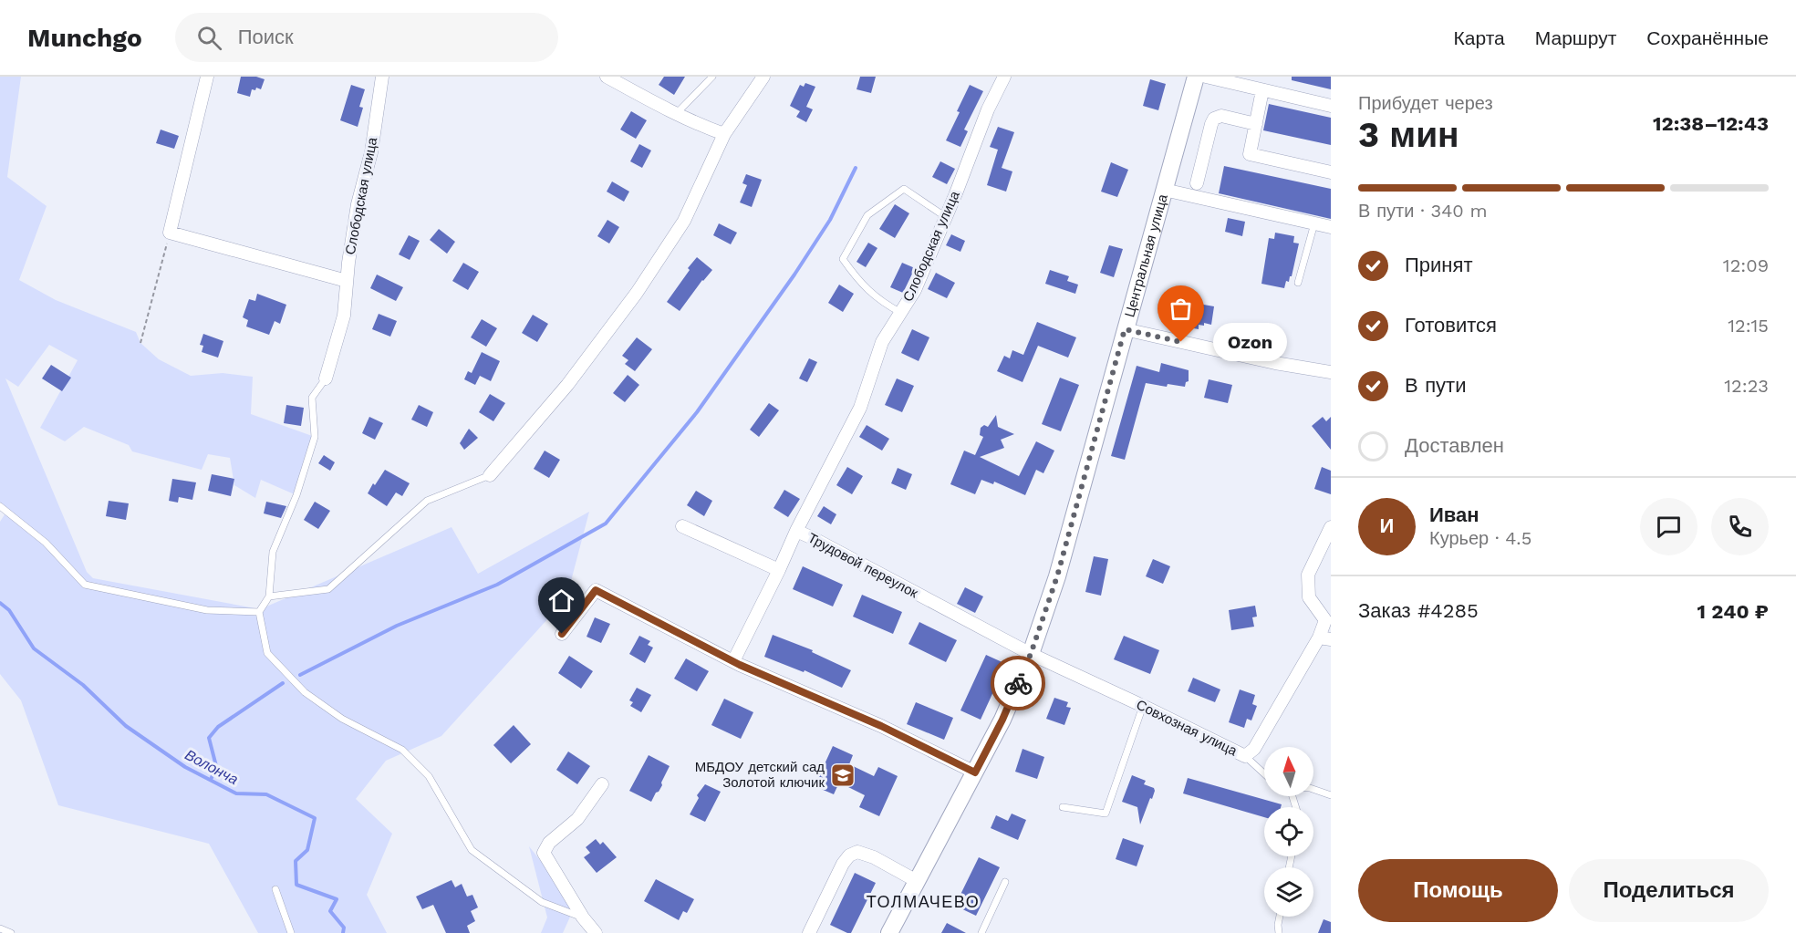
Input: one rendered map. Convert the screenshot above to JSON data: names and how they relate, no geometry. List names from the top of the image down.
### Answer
{
  "streets": {
    "street": [
      "Слободская улица",
      "Центральная улица",
      "Трудовой переулок",
      "Совхозная улица"
    ]
  },
  "crossings": [
    ["Слободская улица", "Трудовой переулок"],
    ["Центральная улица", "Трудовой переулок"],
    ["Центральная улица", "Совхозная улица"],
    ["Трудовой переулок", "Совхозная улица"]
  ],
  "districts": ["ТОЛМАЧЕВО"],
  "water": ["Волонча"],
  "places": {
    "other": ["Ozon"],
    "school or university": ["МБДОУ детский сад Золотой ключик"]
  },
  "north": "top",
  "page": {
    "header": "Munchgo",
    "search": "Поиск",
    "nav": ["Карта", "Маршрут", "Сохранённые"],
    "heading": ["3 мин", "Прибудет через", "12:38–12:43"],
    "panel": [
      "Иван",
      "Курьер · 4.5",
      "Заказ #4285",
      "1 240 ₽"
    ],
    "bar": "В пути · 340 m",
    "list": [
      ["Принят", "12:09"],
      ["Готовится", "12:15"],
      ["В пути", "12:23"],
      "Доставлен"
    ],
    "bubble": "Ozon",
    "round": "И",
    "buttons": ["Помощь", "Поделиться"]
  }
}
